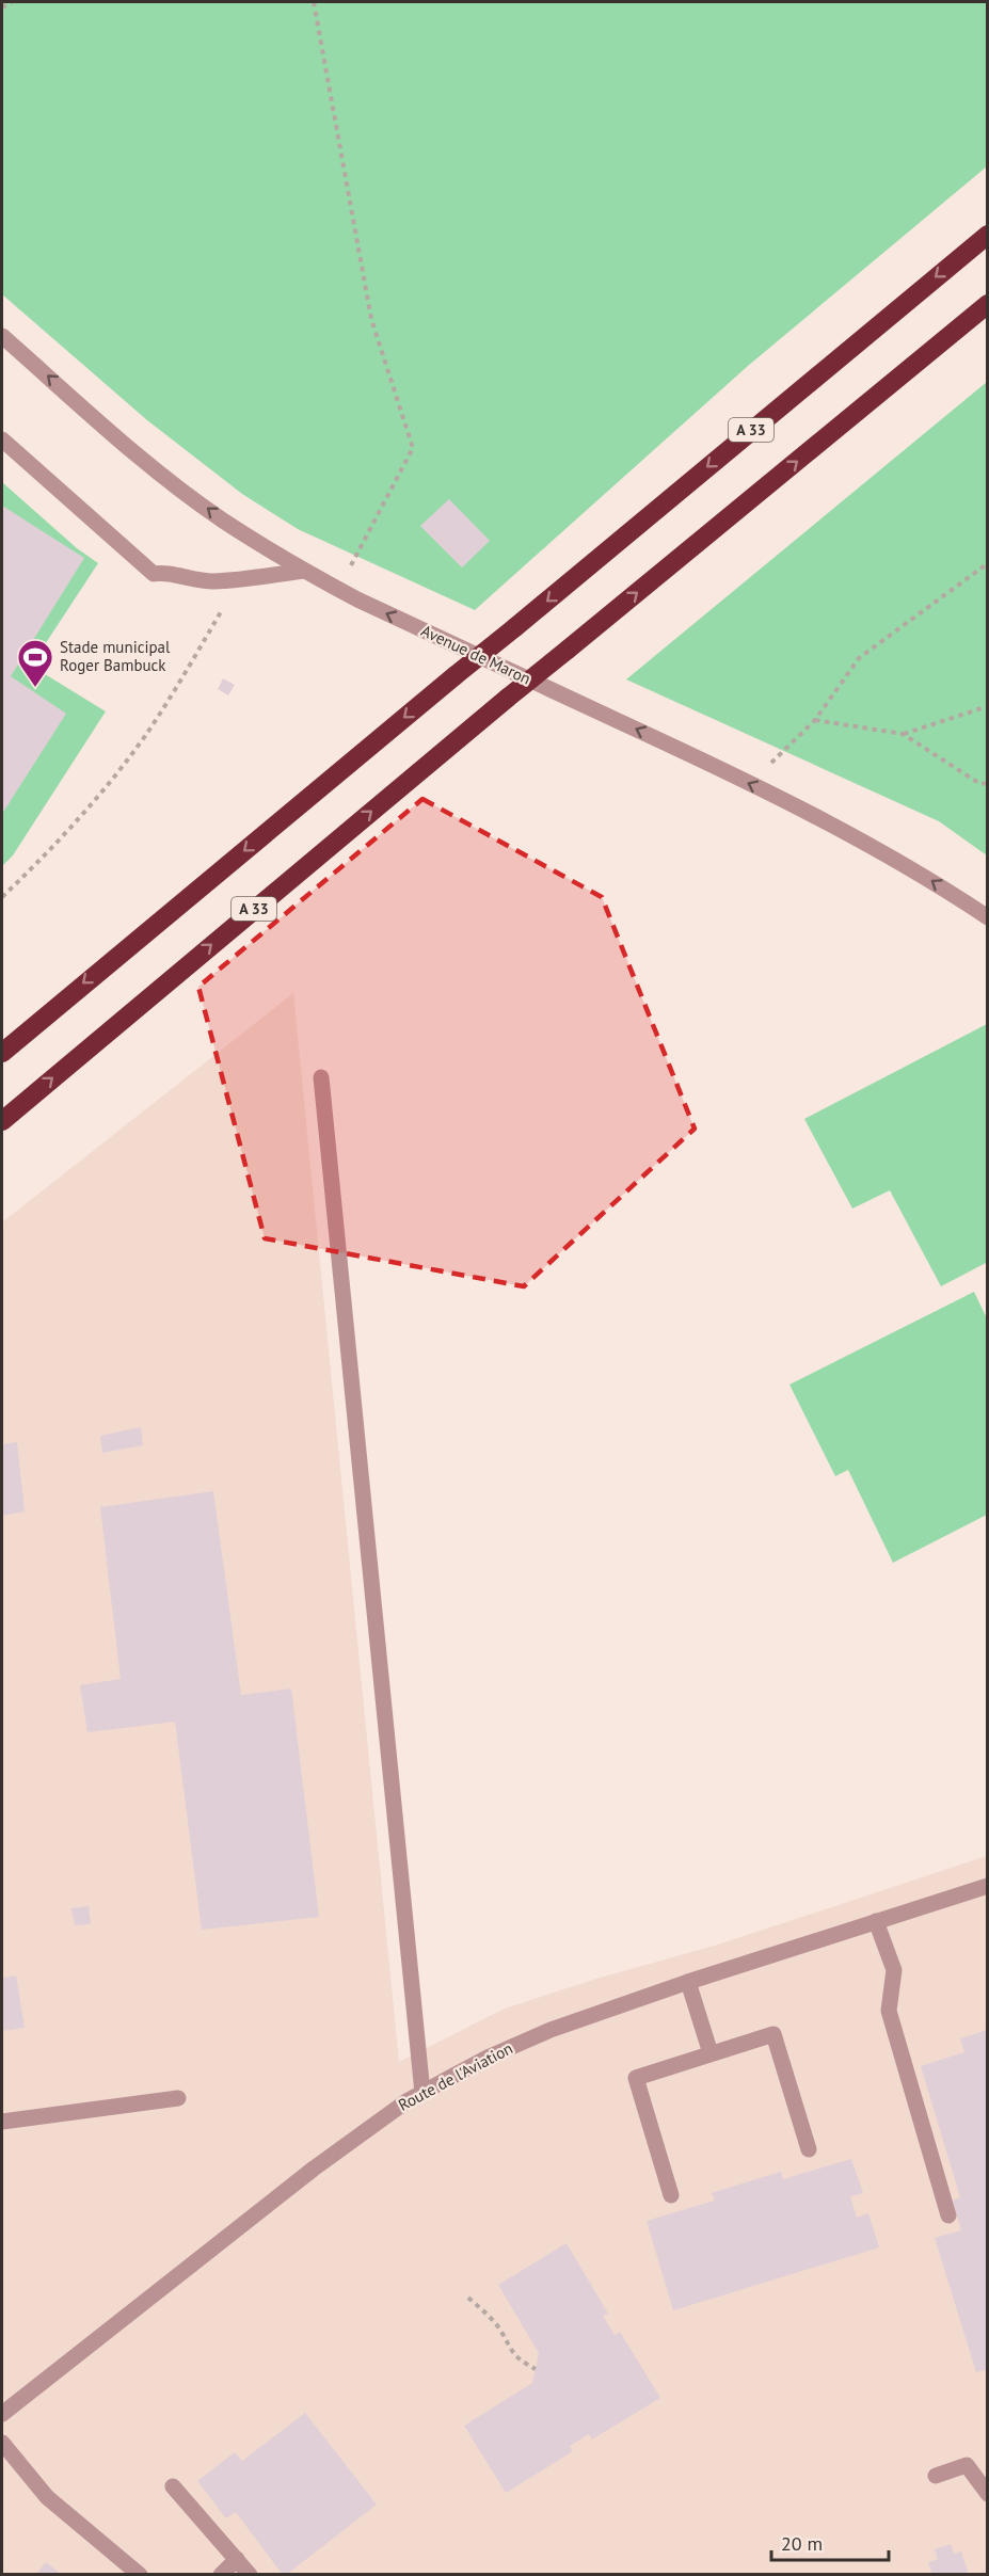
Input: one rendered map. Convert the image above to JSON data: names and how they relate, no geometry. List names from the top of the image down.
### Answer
{
  "streets": {
    "highway": ["A 33"],
    "street": ["Avenue de Maron", "Route de l'Aviation"]
  },
  "one_way": ["Avenue de Maron"],
  "places": {
    "sports": ["Stade municipal Roger Bambuck"]
  },
  "scale_bar": "20 m"
}
